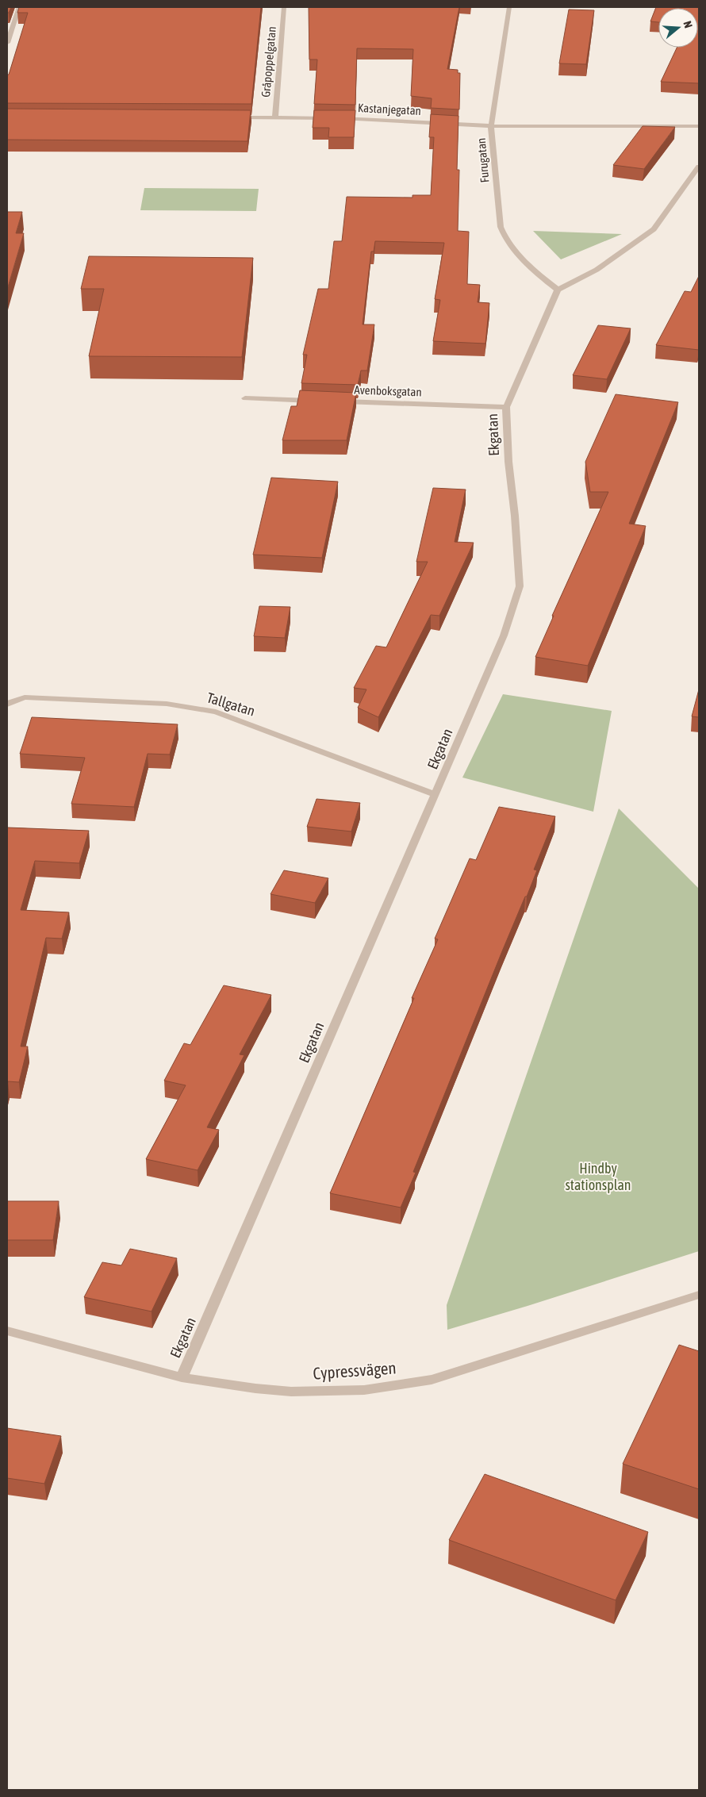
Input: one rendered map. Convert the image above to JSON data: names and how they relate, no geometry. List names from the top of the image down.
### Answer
{
  "streets": {
    "street": [
      "Gråpoppelgatan",
      "Kastanjegatan",
      "Furugatan",
      "Avenboksgatan",
      "Ekgatan",
      "Tallgatan",
      "Cypressvägen"
    ]
  },
  "crossings": [
    ["Gråpoppelgatan", "Kastanjegatan"],
    ["Kastanjegatan", "Furugatan"],
    ["Furugatan", "Ekgatan"],
    ["Avenboksgatan", "Ekgatan"],
    ["Ekgatan", "Tallgatan"],
    ["Ekgatan", "Cypressvägen"]
  ],
  "parks": ["Hindby stationsplan"],
  "north": "right"
}
